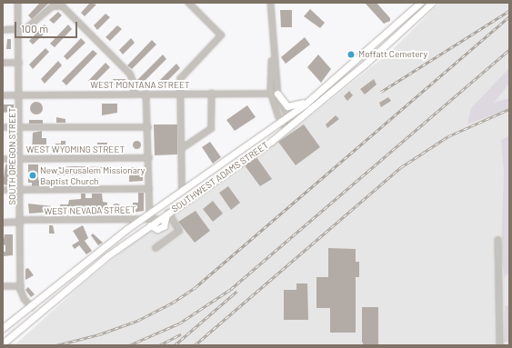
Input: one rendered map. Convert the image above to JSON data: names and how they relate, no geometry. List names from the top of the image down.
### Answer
{
  "streets": {
    "main road": ["SOUTHWEST ADAMS STREET"],
    "street": [
      "WEST MONTANA STREET",
      "WEST WYOMING STREET",
      "SOUTH OREGON STREET",
      "WEST NEVADA STREET"
    ]
  },
  "crossings": [
    ["WEST MONTANA STREET", "SOUTH OREGON STREET"],
    ["WEST WYOMING STREET", "SOUTH OREGON STREET"],
    ["SOUTH OREGON STREET", "SOUTHWEST ADAMS STREET"],
    ["SOUTH OREGON STREET", "WEST NEVADA STREET"],
    ["SOUTHWEST ADAMS STREET", "WEST NEVADA STREET"]
  ],
  "places": ["Moffatt Cemetery", "New Jerusalem Missionary Baptist Church"],
  "scale_bar": "100 m"
}
